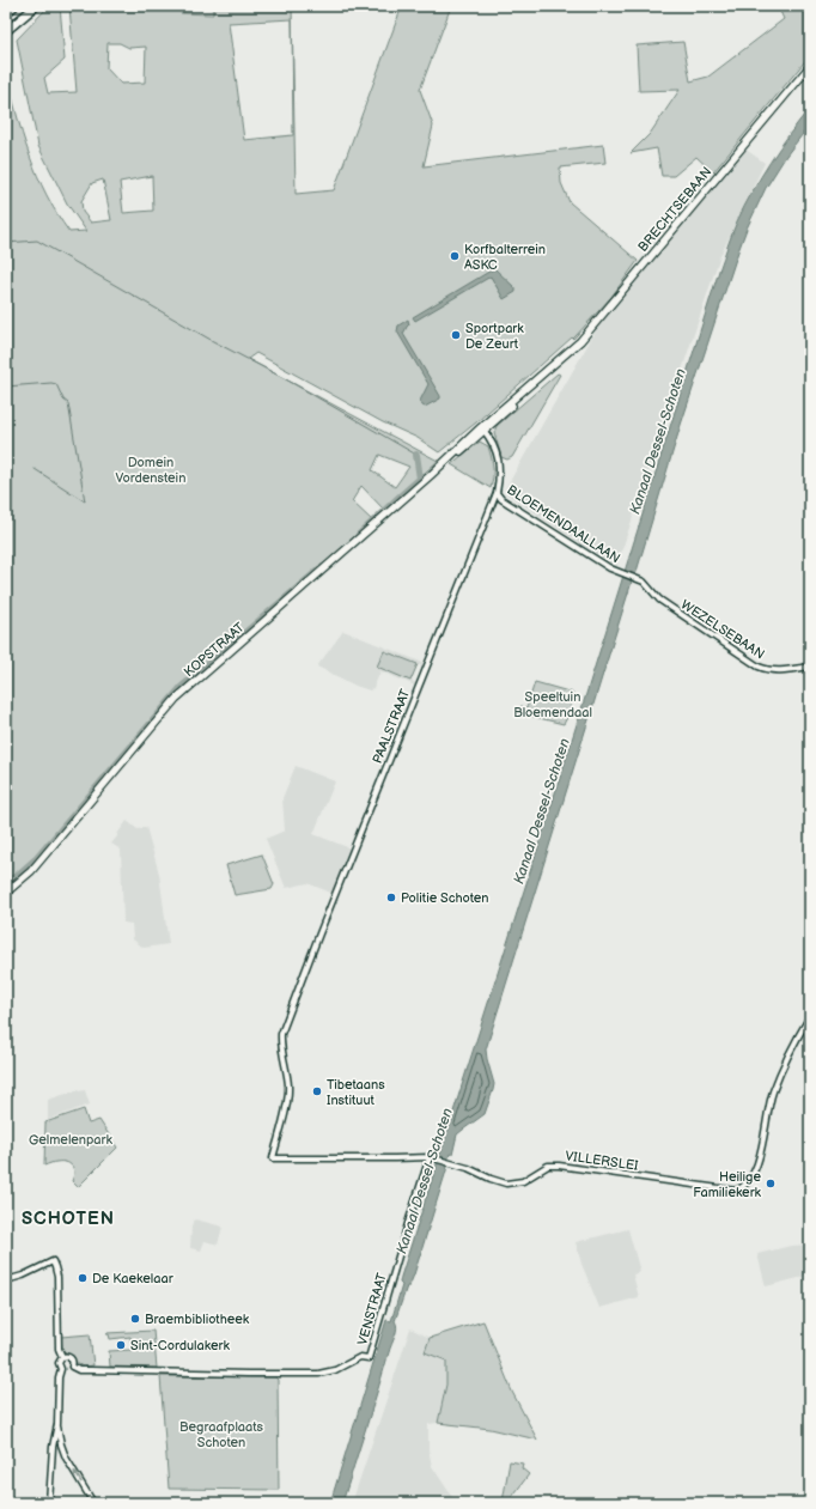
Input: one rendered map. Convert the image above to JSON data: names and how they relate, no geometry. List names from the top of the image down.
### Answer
{
  "streets": {
    "main road": ["BRECHTSEBAAN", "KOPSTRAAT"],
    "street": [
      "BLOEMENDAALLAAN",
      "WEZELSEBAAN",
      "PAALSTRAAT",
      "VILLERSLEI",
      "VENSTRAAT"
    ]
  },
  "crossings": [
    ["BRECHTSEBAAN", "KOPSTRAAT"],
    ["BRECHTSEBAAN", "PAALSTRAAT"],
    ["BLOEMENDAALLAAN", "WEZELSEBAAN"],
    ["BLOEMENDAALLAAN", "PAALSTRAAT"],
    ["KOPSTRAAT", "PAALSTRAAT"],
    ["PAALSTRAAT", "VILLERSLEI"],
    ["PAALSTRAAT", "VENSTRAAT"],
    ["VILLERSLEI", "VENSTRAAT"]
  ],
  "districts": ["SCHOTEN"],
  "water": ["Kanaal Dessel-Schoten"],
  "parks": [
    "Domein Vordenstein",
    "Speeltuin Bloemendaal",
    "Gelmelenpark",
    "Begraafplaats Schoten"
  ],
  "places": [
    "Korfbalterrein ASKC",
    "Sportpark De Zeurt",
    "Politie Schoten",
    "Tibetaans Instituut",
    "Heilige Familiekerk",
    "De Kaekelaar",
    "Braembibliotheek",
    "Sint-Cordulakerk"
  ]
}
